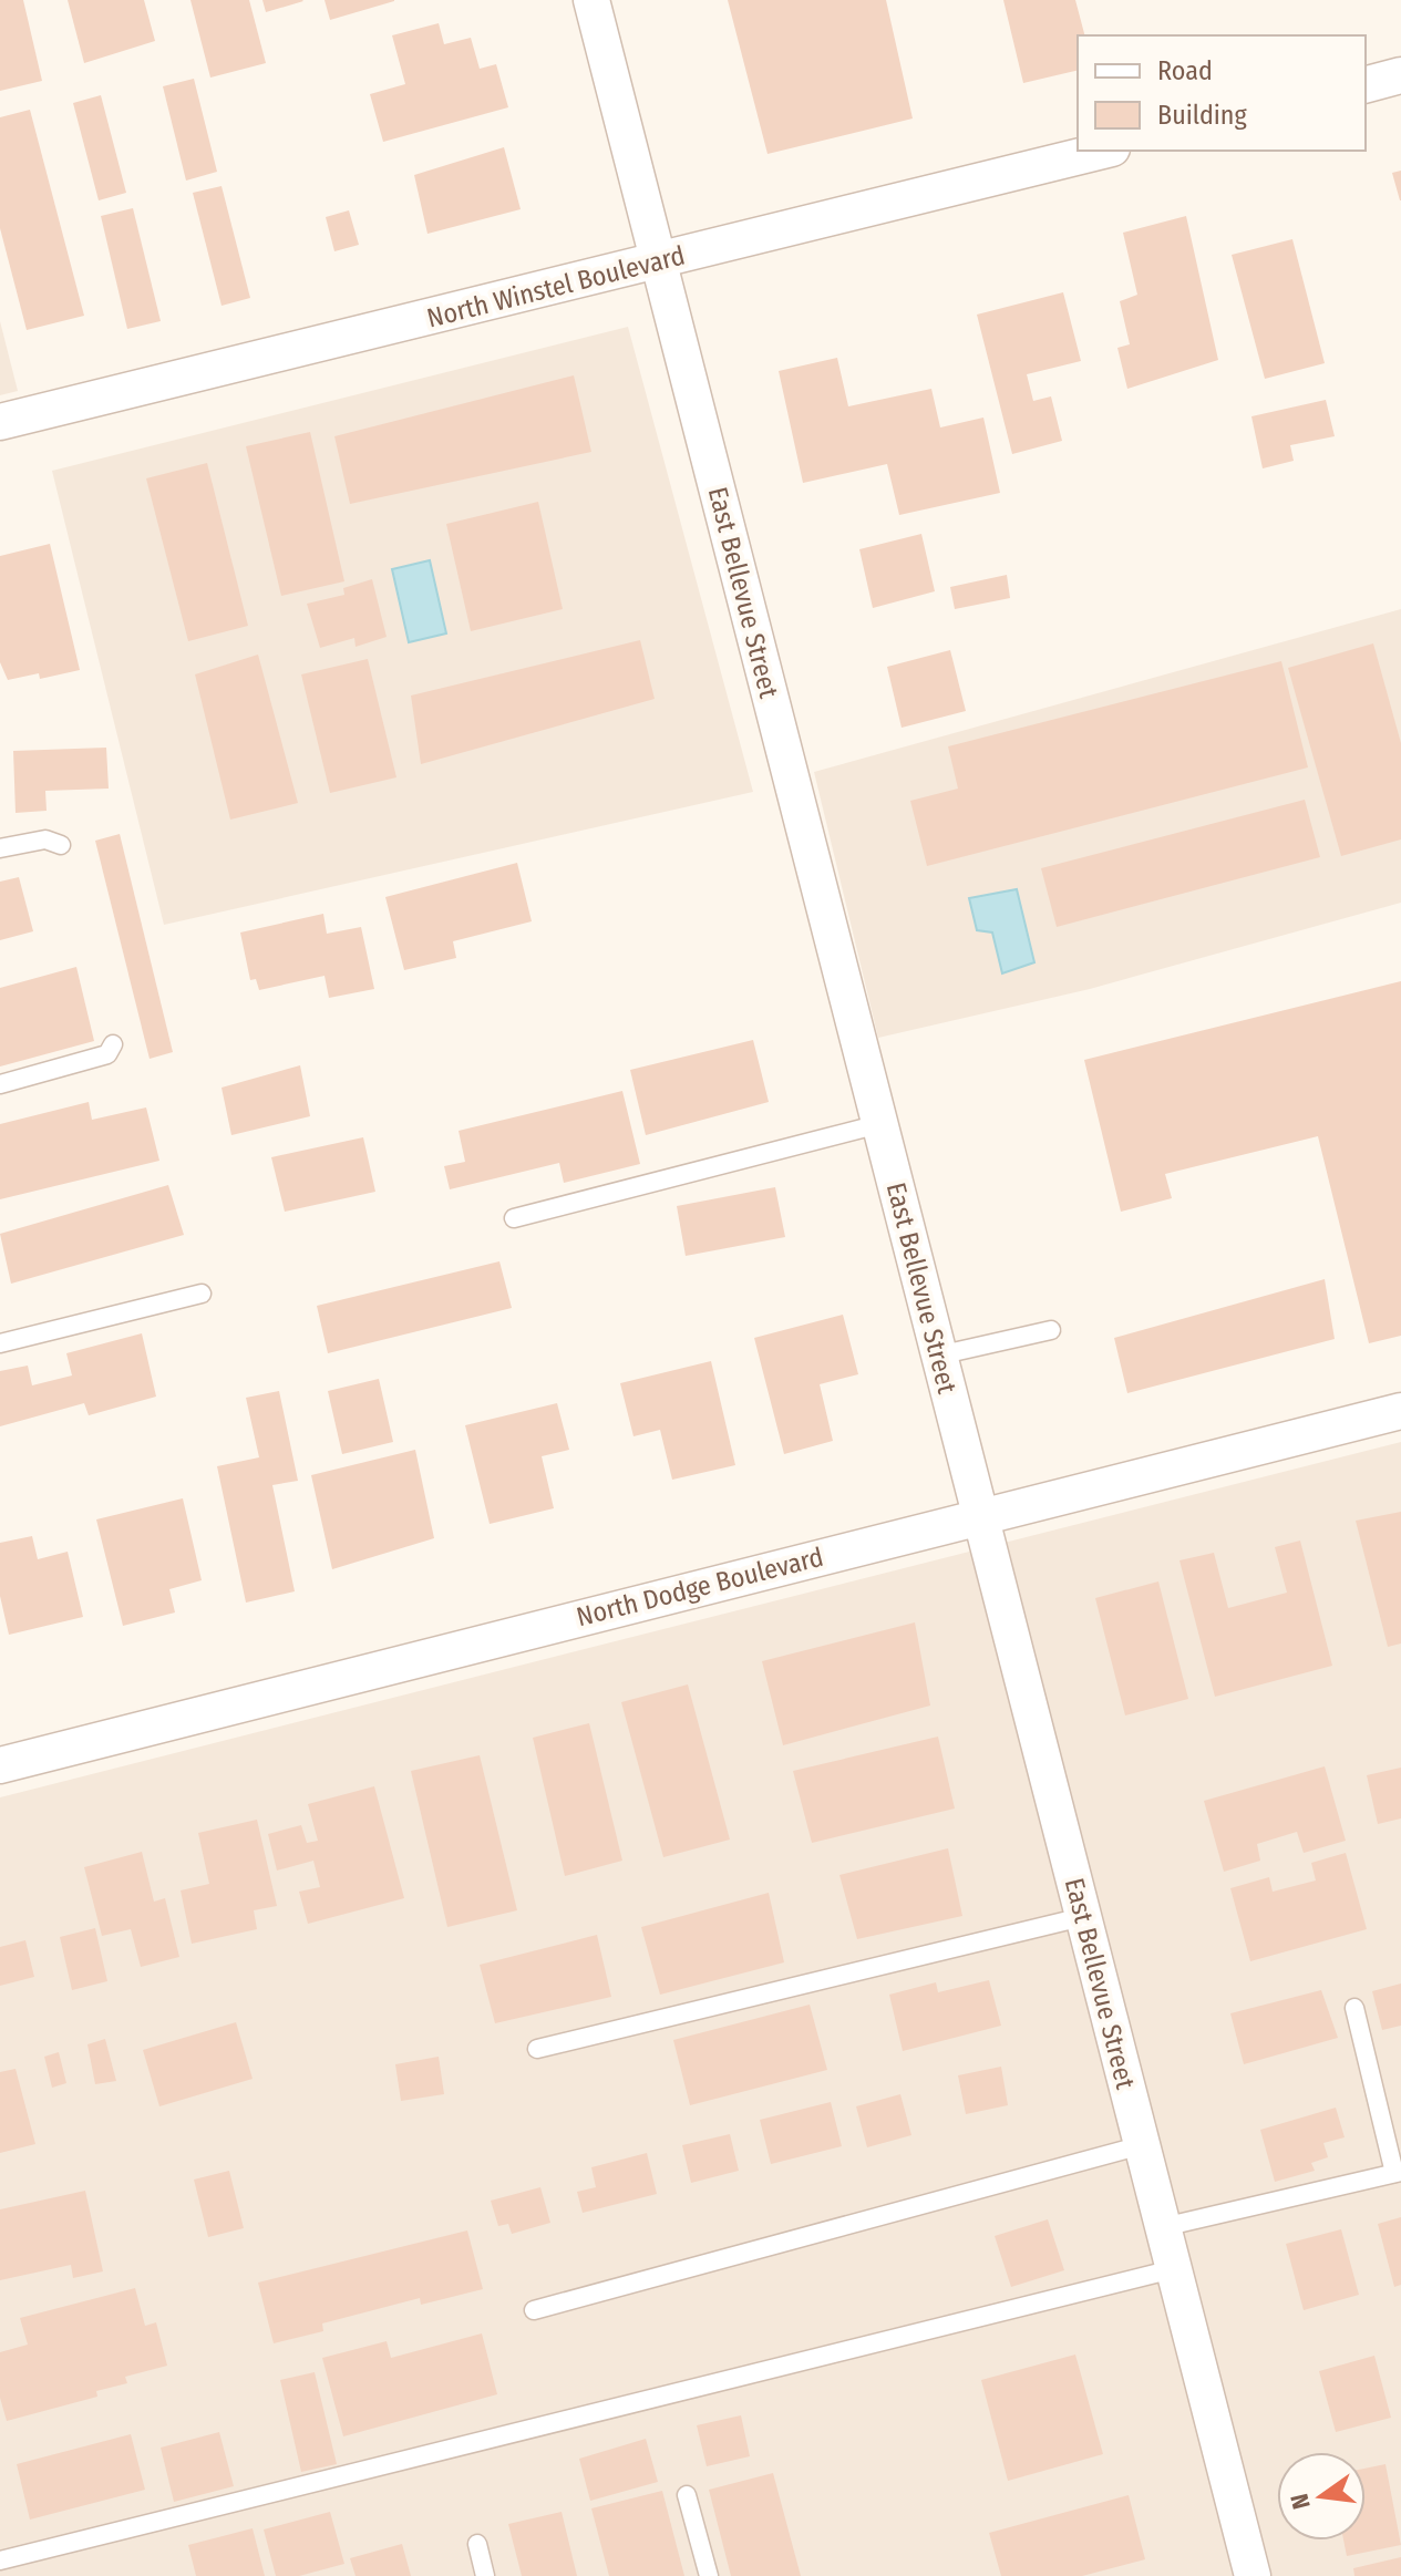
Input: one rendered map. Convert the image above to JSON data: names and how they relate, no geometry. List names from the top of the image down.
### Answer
{
  "streets": {
    "street": ["North Winstel Boulevard", "East Bellevue Street", "North Dodge Boulevard"]
  },
  "crossings": [
    ["North Winstel Boulevard", "East Bellevue Street"],
    ["East Bellevue Street", "North Dodge Boulevard"]
  ],
  "legend": ["Road", "Building"],
  "north": "left"
}
